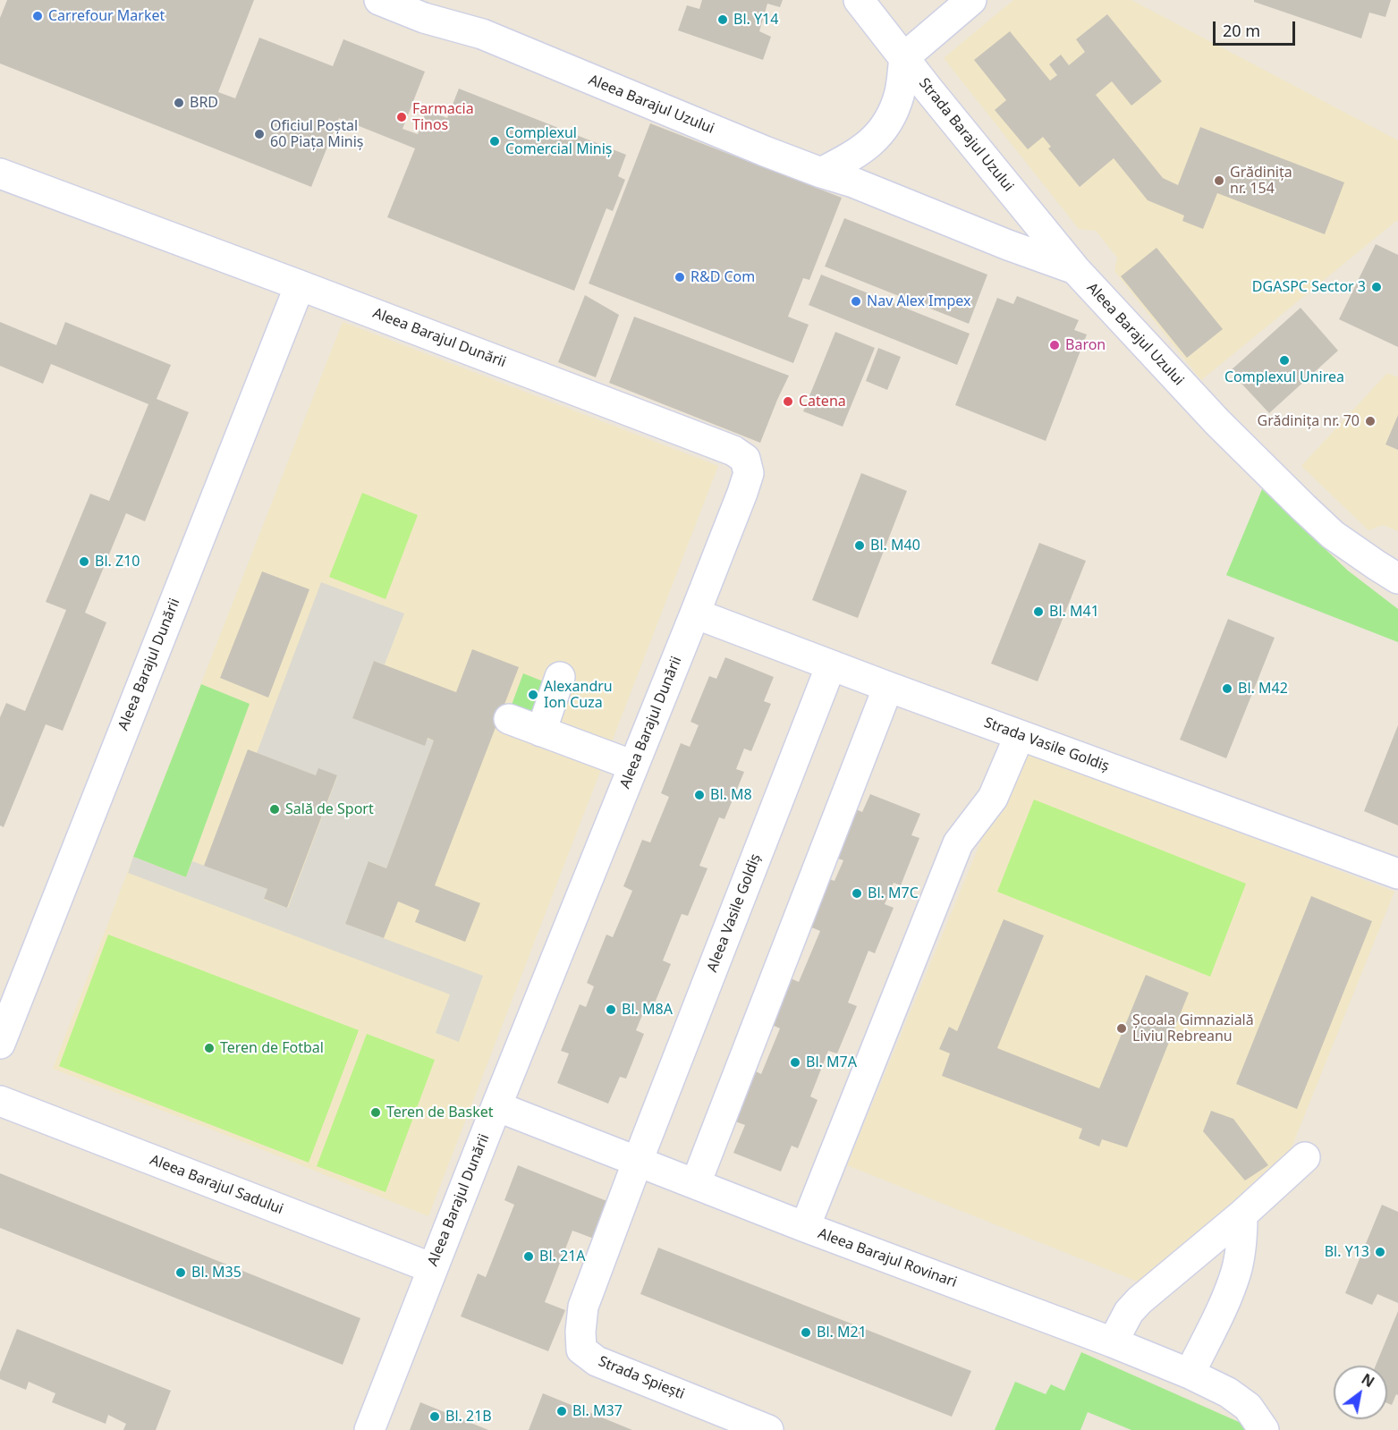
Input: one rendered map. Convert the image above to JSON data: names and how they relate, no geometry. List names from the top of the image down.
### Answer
{
  "streets": {
    "street": [
      "Aleea Barajul Uzului",
      "Strada Barajul Uzului",
      "Aleea Barajul Dunării",
      "Strada Vasile Goldiș",
      "Aleea Vasile Goldiș",
      "Aleea Barajul Sadului",
      "Aleea Barajul Rovinari",
      "Strada Spiești"
    ]
  },
  "crossings": [
    ["Aleea Barajul Uzului", "Strada Barajul Uzului"],
    ["Aleea Barajul Dunării", "Strada Vasile Goldiș"],
    ["Aleea Barajul Dunării", "Aleea Barajul Sadului"],
    ["Aleea Barajul Dunării", "Aleea Barajul Rovinari"],
    ["Strada Vasile Goldiș", "Aleea Vasile Goldiș"],
    ["Aleea Vasile Goldiș", "Aleea Barajul Rovinari"],
    ["Aleea Vasile Goldiș", "Strada Spiești"],
    ["Aleea Barajul Rovinari", "Strada Spiești"]
  ],
  "places": [
    "Carrefour Market",
    "Bl. Y14",
    "BRD",
    "Farmacia Tinos",
    "Oficiul Poștal 60 Piața Miniș",
    "Complexul Comercial Miniș",
    "Grădinița nr. 154",
    "R&D Com",
    "DGASPC Sector 3",
    "Nav Alex Impex",
    "Baron",
    "Complexul Unirea",
    "Catena",
    "Grădinița nr. 70",
    "Bl. M40",
    "Bl. Z10",
    "Bl. M41",
    "Bl. M42",
    "Alexandru Ion Cuza",
    "Bl. M8",
    "Sală de Sport",
    "Bl. M7C",
    "Bl. M8A",
    "Școala Gimnazială Liviu Rebreanu",
    "Teren de Fotbal",
    "Bl. M7A",
    "Teren de Basket",
    "Bl. Y13",
    "Bl. 21A",
    "Bl. M35",
    "Bl. M21",
    "Bl. M37",
    "Bl. 21B"
  ],
  "scale_bar": "20 m",
  "north": "top right"
}
